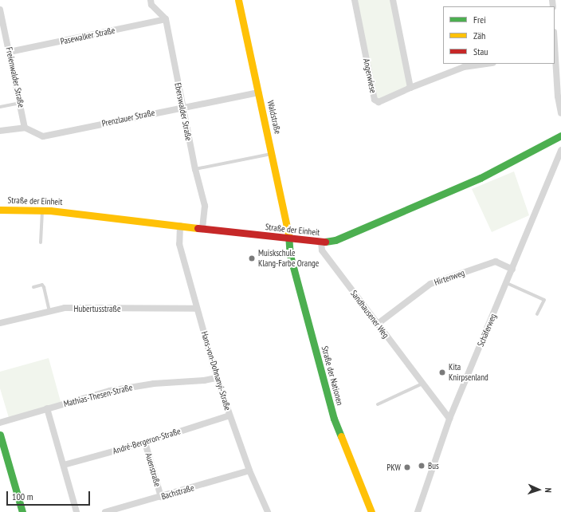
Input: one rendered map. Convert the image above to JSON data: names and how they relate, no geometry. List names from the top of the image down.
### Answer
{
  "streets": {
    "street": [
      "Pasewalker Straße",
      "Angerwiese",
      "Freienwalder Straße",
      "Eberswalder Straße",
      "Waldstraße",
      "Prenzlauer Straße",
      "Straße der Einheit",
      "Hirtenweg",
      "Hubertusstraße",
      "Sandhausener Weg",
      "Schäferweg",
      "Hans-von-Dohnanyi-Straße",
      "Straße der Nationen",
      "Mathias-Thesen-Straße",
      "André-Bergeron-Straße",
      "Auenstraße",
      "Bachstraße"
    ]
  },
  "crossings": [
    ["Pasewalker Straße", "Freienwalder Straße"],
    ["Pasewalker Straße", "Eberswalder Straße"],
    ["Freienwalder Straße", "Prenzlauer Straße"],
    ["Eberswalder Straße", "Prenzlauer Straße"],
    ["Eberswalder Straße", "Straße der Einheit"],
    ["Waldstraße", "Prenzlauer Straße"],
    ["Waldstraße", "Straße der Einheit"],
    ["Waldstraße", "Straße der Nationen"],
    ["Straße der Einheit", "Sandhausener Weg"],
    ["Straße der Einheit", "Hans-von-Dohnanyi-Straße"],
    ["Straße der Einheit", "Straße der Nationen"],
    ["Hirtenweg", "Sandhausener Weg"],
    ["Hirtenweg", "Schäferweg"],
    ["Hubertusstraße", "Hans-von-Dohnanyi-Straße"],
    ["Sandhausener Weg", "Schäferweg"],
    ["Hans-von-Dohnanyi-Straße", "Mathias-Thesen-Straße"],
    ["Hans-von-Dohnanyi-Straße", "André-Bergeron-Straße"],
    ["Hans-von-Dohnanyi-Straße", "Bachstraße"],
    ["André-Bergeron-Straße", "Auenstraße"],
    ["Auenstraße", "Bachstraße"]
  ],
  "places": [
    "Muiskschule Klang-Farbe Orange",
    "Kita Knirpsenland",
    "Bus",
    "PKW"
  ],
  "legend": ["Frei", "Zäh", "Stau"],
  "scale_bar": "100 m",
  "north": "right"
}
